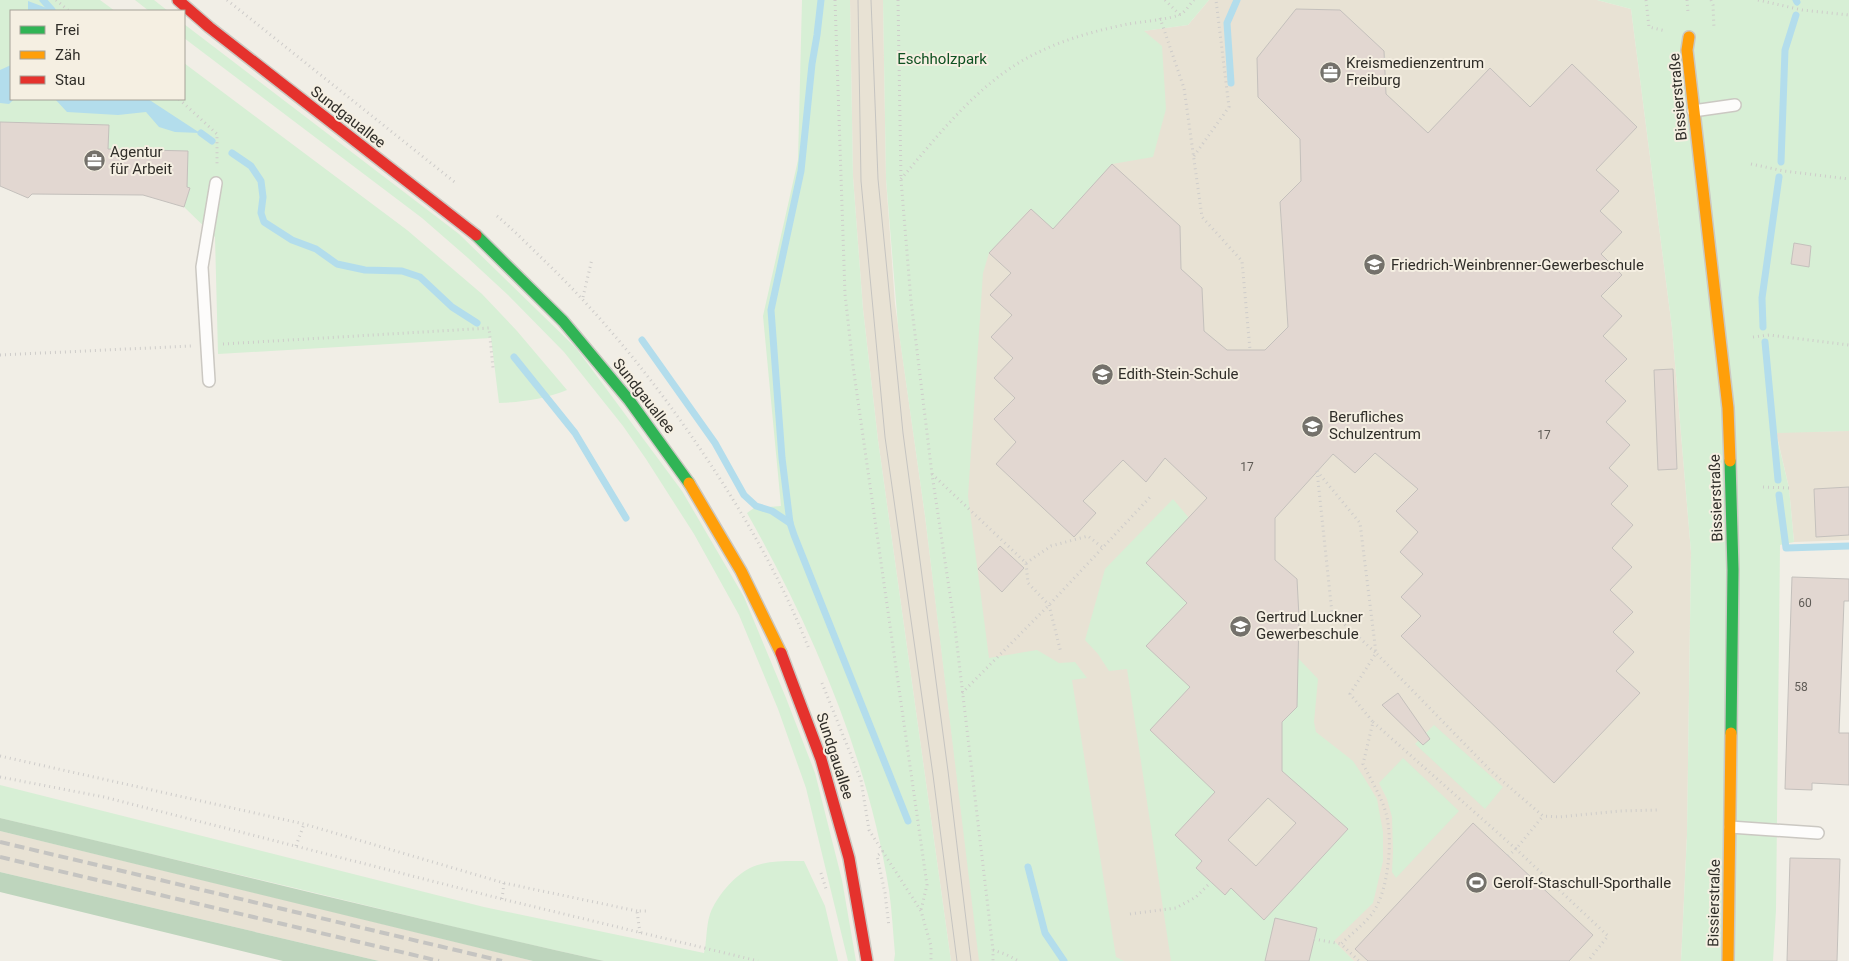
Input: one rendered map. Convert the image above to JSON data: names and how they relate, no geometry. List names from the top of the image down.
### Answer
{
  "streets": {
    "street": ["Bissierstraße", "Sundgauallee"]
  },
  "parks": ["Eschholzpark"],
  "places": {
    "office": ["Kreismedienzentrum Freiburg", "Agentur für Arbeit"],
    "school or university": [
      "Friedrich-Weinbrenner-Gewerbeschule",
      "Edith-Stein-Schule",
      "Berufliches Schulzentrum",
      "Gertrud Luckner Gewerbeschule"
    ],
    "sports": ["Gerolf-Staschull-Sporthalle"]
  },
  "house_numbers": [
    "17",
    "17",
    "60",
    "58"
  ],
  "legend": ["Frei", "Zäh", "Stau"]
}
